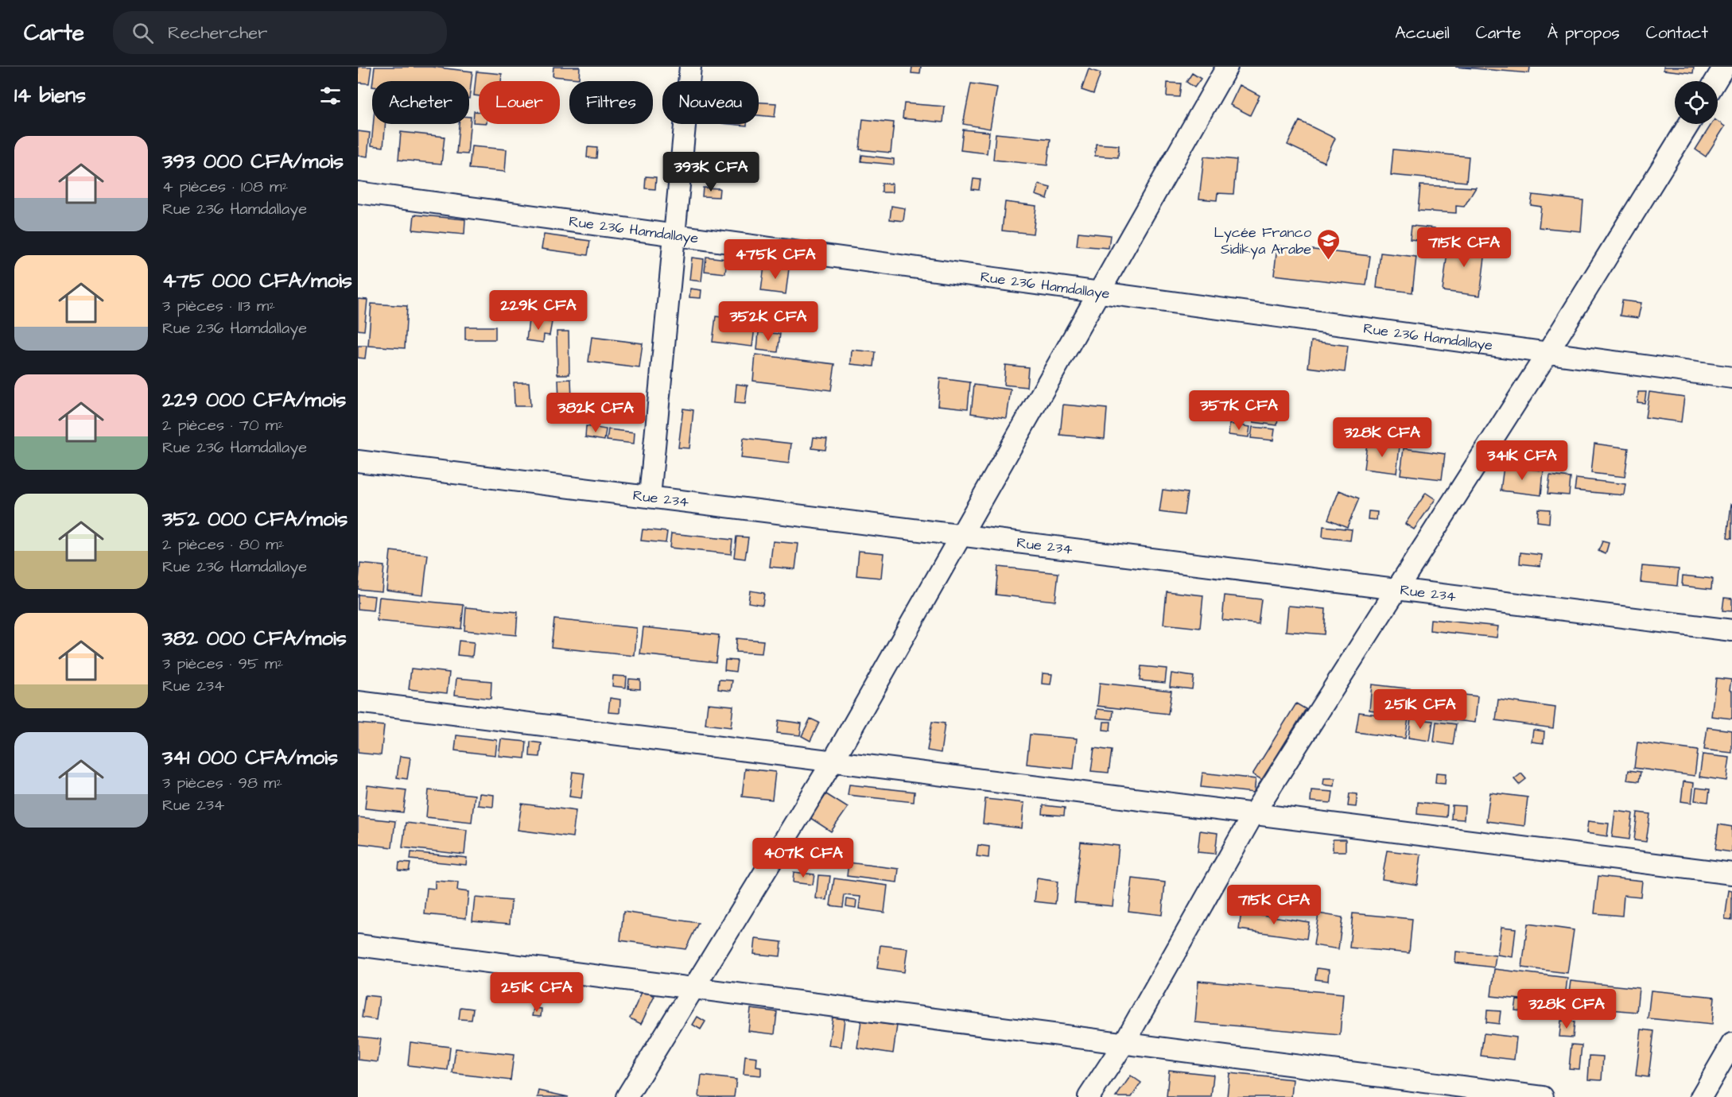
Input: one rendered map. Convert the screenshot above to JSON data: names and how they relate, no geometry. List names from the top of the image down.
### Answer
{
  "streets": {
    "street": ["Rue 236 Hamdallaye", "Rue 234"]
  },
  "places": {
    "school or university": ["Lycée Franco Sidikya Arabe"]
  },
  "page": {
    "header": "Carte",
    "search": "Rechercher",
    "nav": [
      "Accueil",
      "Carte",
      "À propos",
      "Contact"
    ],
    "heading": "14 biens",
    "chip": [
      "Acheter",
      "Louer",
      "Filtres",
      "Nouveau"
    ],
    "list": [
      {
        "name": "393 000 CFA/mois",
        "note": "4 pièces · 108 m² · Rue 236 Hamdallaye"
      },
      {
        "name": "475 000 CFA/mois",
        "note": "3 pièces · 113 m² · Rue 236 Hamdallaye"
      },
      {
        "name": "229 000 CFA/mois",
        "note": "2 pièces · 70 m² · Rue 236 Hamdallaye"
      },
      {
        "name": "352 000 CFA/mois",
        "note": "2 pièces · 80 m² · Rue 236 Hamdallaye"
      },
      {
        "name": "382 000 CFA/mois",
        "note": "3 pièces · 95 m² · Rue 234"
      },
      {
        "name": "341 000 CFA/mois",
        "note": "3 pièces · 98 m² · Rue 234"
      }
    ],
    "price": [
      "393K CFA",
      "715K CFA",
      "475K CFA",
      "229K CFA",
      "352K CFA",
      "357K CFA",
      "382K CFA",
      "328K CFA",
      "341K CFA",
      "251K CFA",
      "407K CFA",
      "715K CFA",
      "251K CFA",
      "328K CFA"
    ]
  }
}
